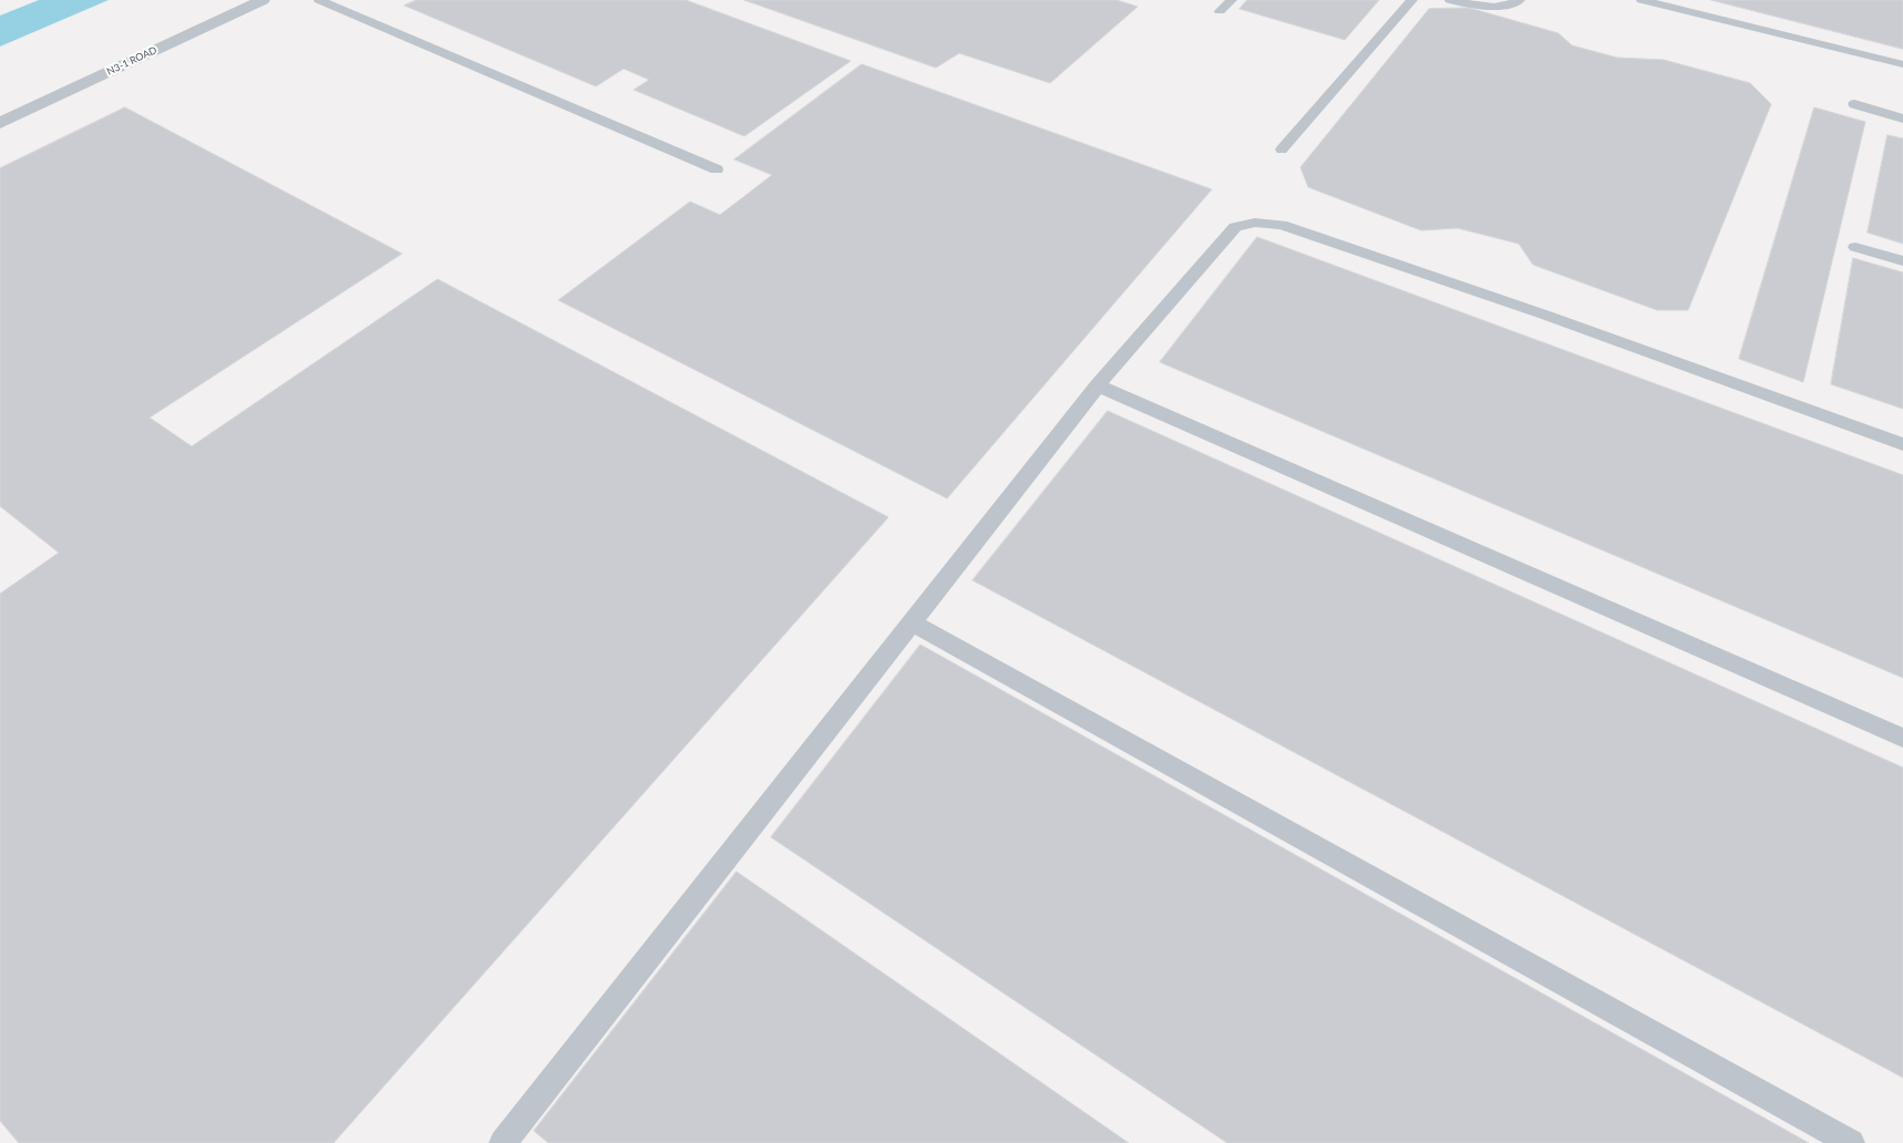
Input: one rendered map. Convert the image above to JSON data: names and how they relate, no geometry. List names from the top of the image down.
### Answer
{
  "streets": {
    "street": ["N3-1 ROAD"]
  }
}
